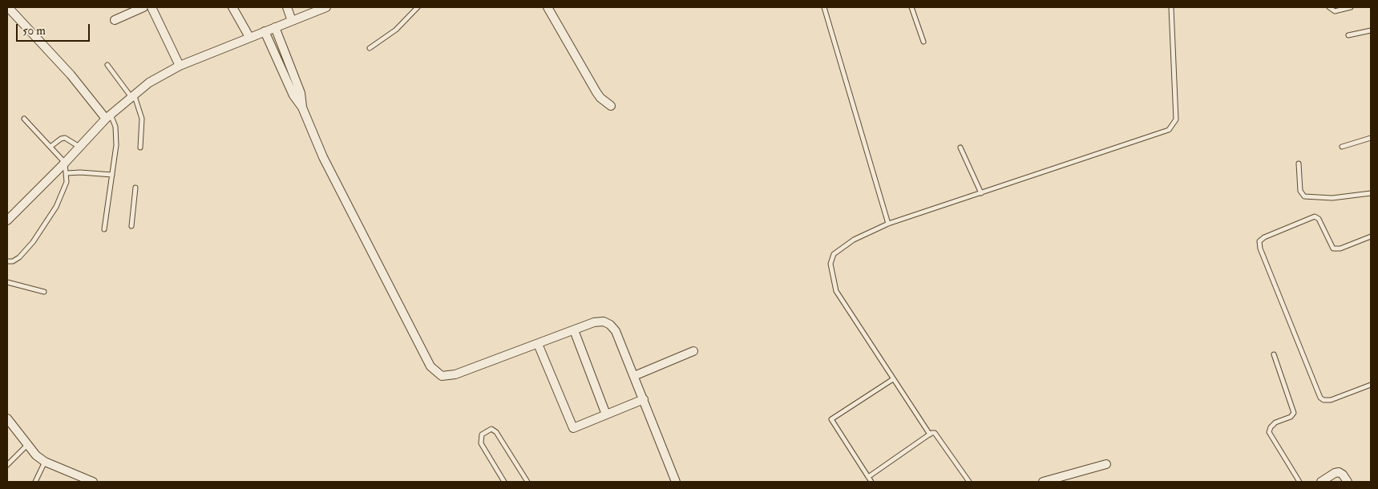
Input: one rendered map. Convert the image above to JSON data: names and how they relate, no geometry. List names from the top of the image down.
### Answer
{
  "scale_bar": "50 m"
}
